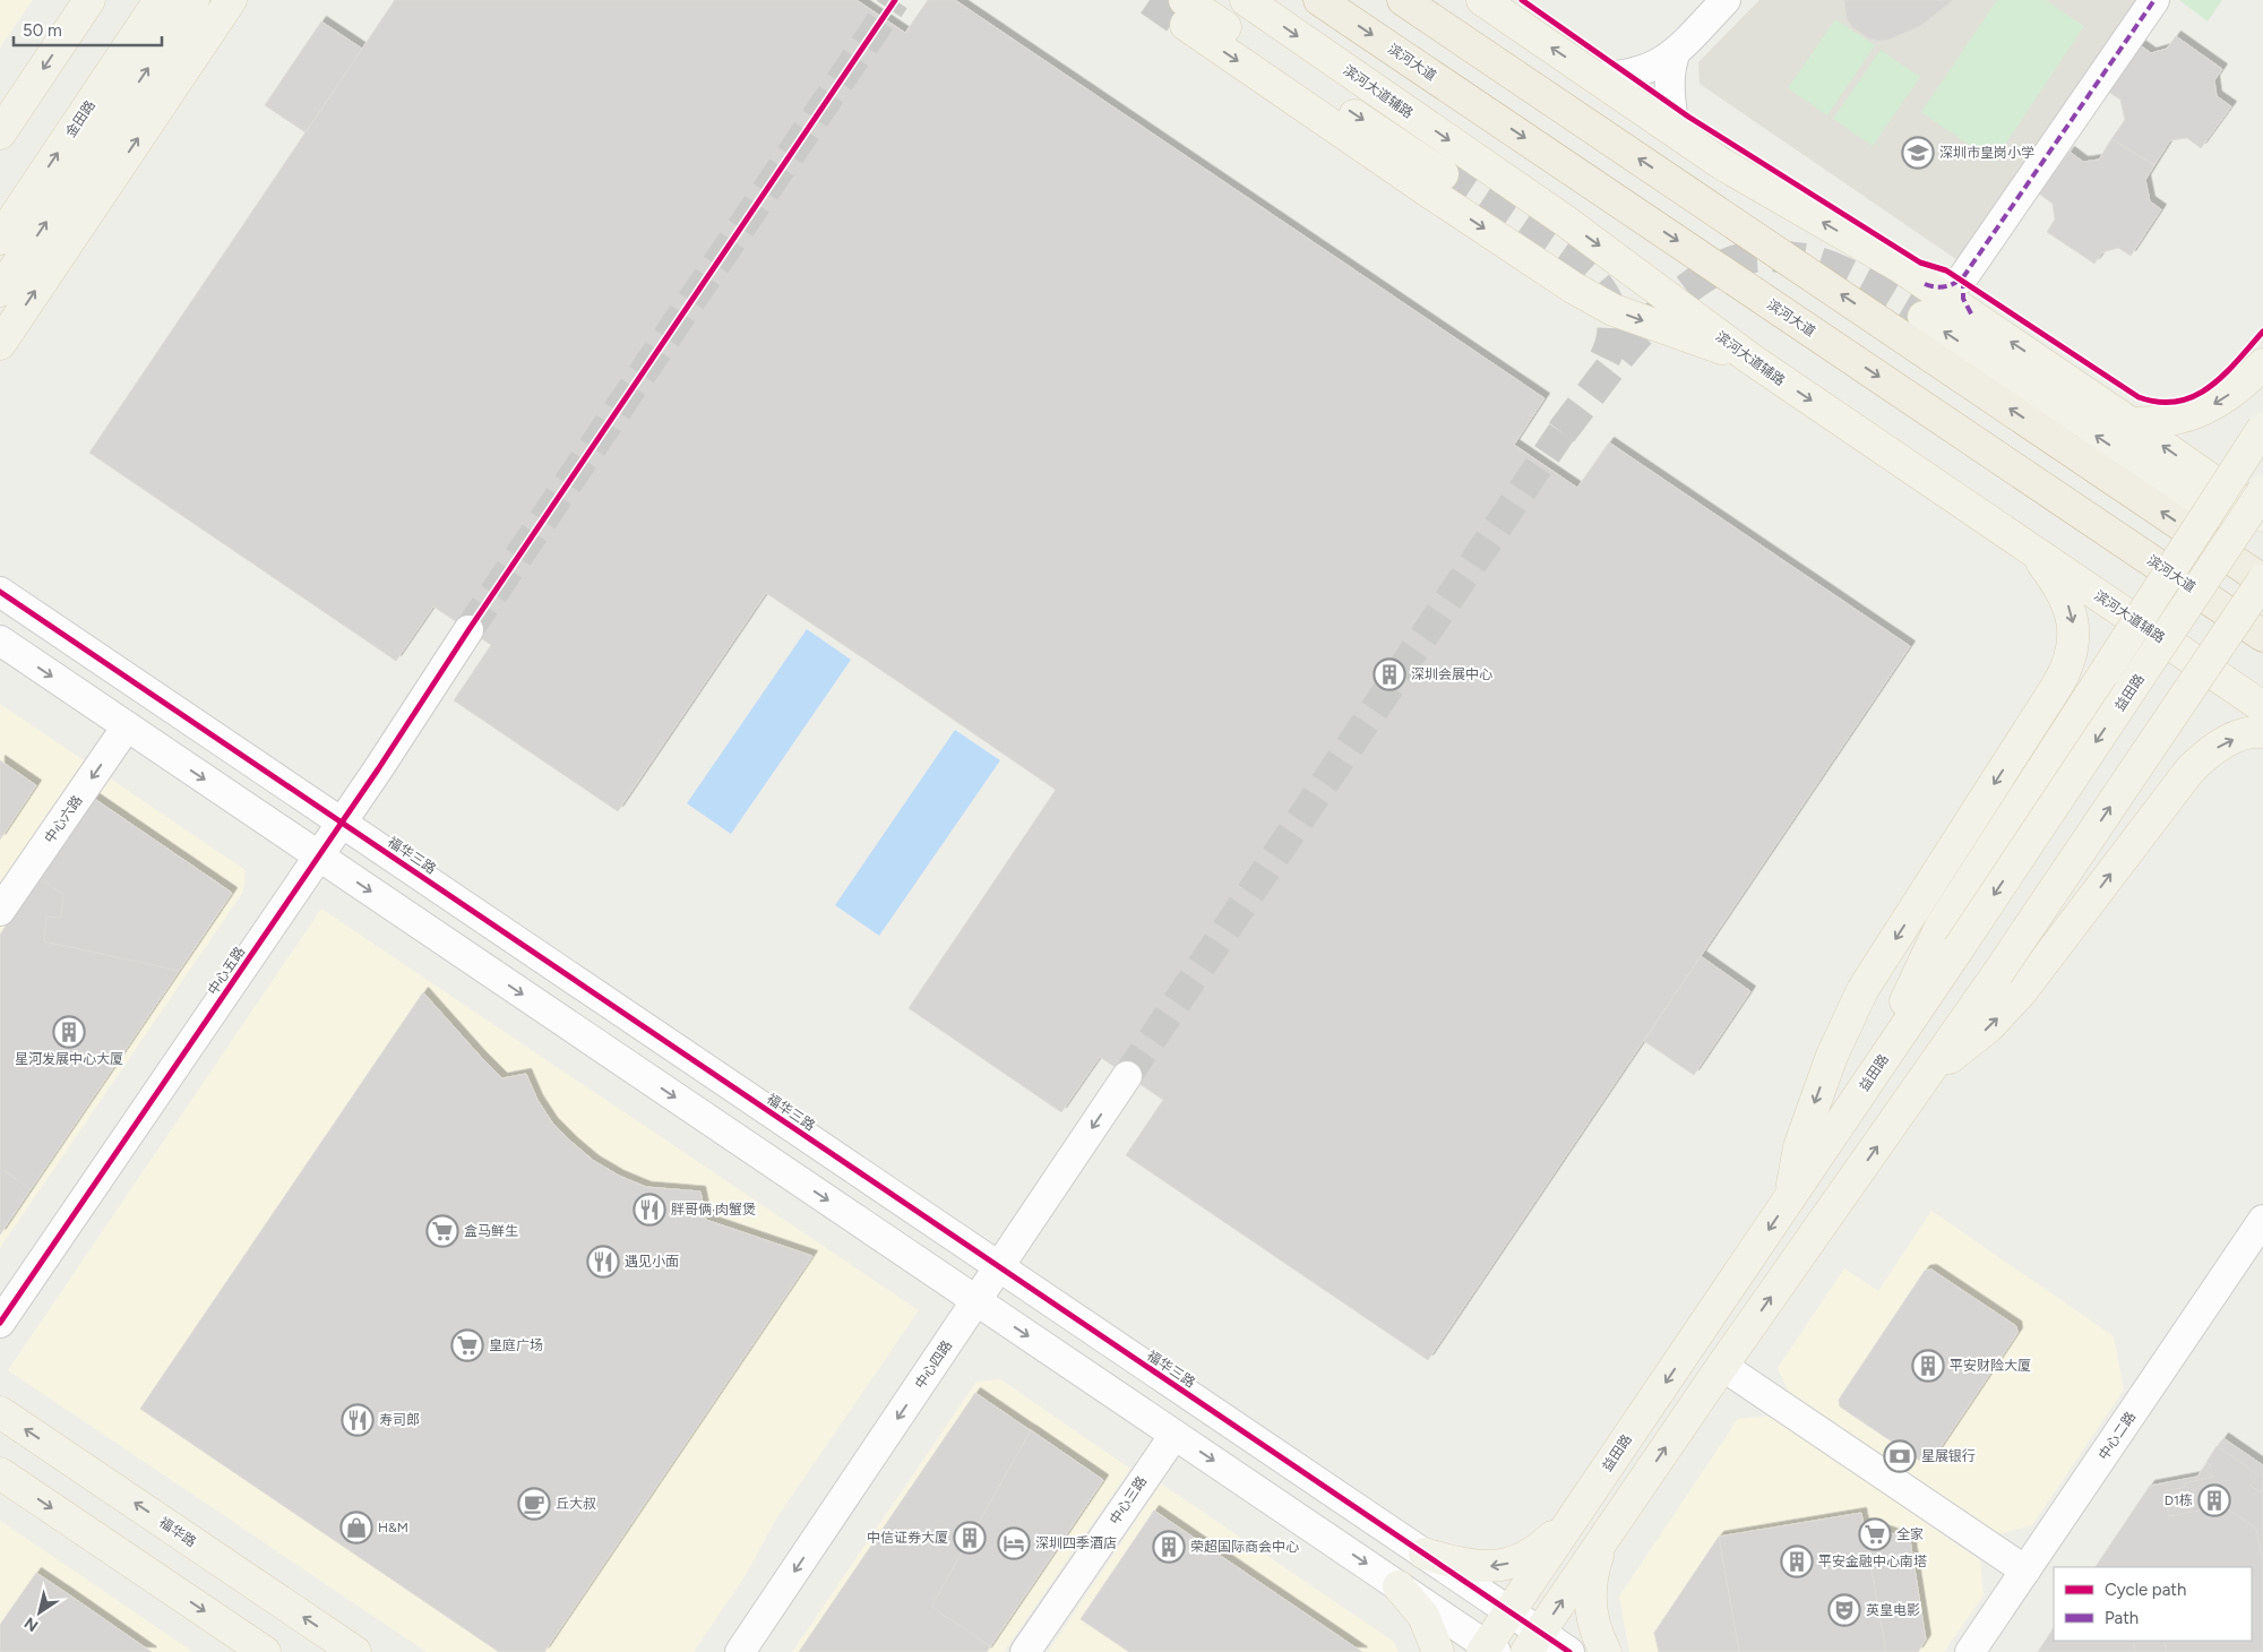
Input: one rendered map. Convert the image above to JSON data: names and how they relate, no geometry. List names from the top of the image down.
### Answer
{
  "streets": {
    "highway": ["滨河大道"],
    "main road": [
      "滨河大道辅路",
      "金田路",
      "益田路",
      "福华路"
    ],
    "street": [
      "中心六路",
      "福华三路",
      "中心五路",
      "中心四路",
      "中心二路",
      "中心三路"
    ]
  },
  "crossings": [
    ["益田路", "福华三路"],
    ["福华三路", "中心五路"],
    ["福华三路", "中心四路"]
  ],
  "one_way": ["中心六路", "中心四路"],
  "places": {
    "school or university": ["深圳市皇岗小学"],
    "building": [
      "深圳会展中心",
      "星河发展中心大厦",
      "平安财险大厦",
      "D1栋",
      "中信证券大厦",
      "荣超国际商会中心",
      "平安金融中心南塔"
    ],
    "restaurant": ["胖哥俩·肉蟹煲", "遇见小面", "寿司郎"],
    "supermarket": ["盒马鲜生", "皇庭广场", "全家"],
    "bank": ["星展银行"],
    "cafe": ["丘大叔"],
    "shop": ["H&M"],
    "hotel": ["深圳四季酒店"],
    "theatre": ["英皇电影"]
  },
  "legend": ["Cycle path", "Path"],
  "scale_bar": "50 m",
  "north": "bottom left"
}
